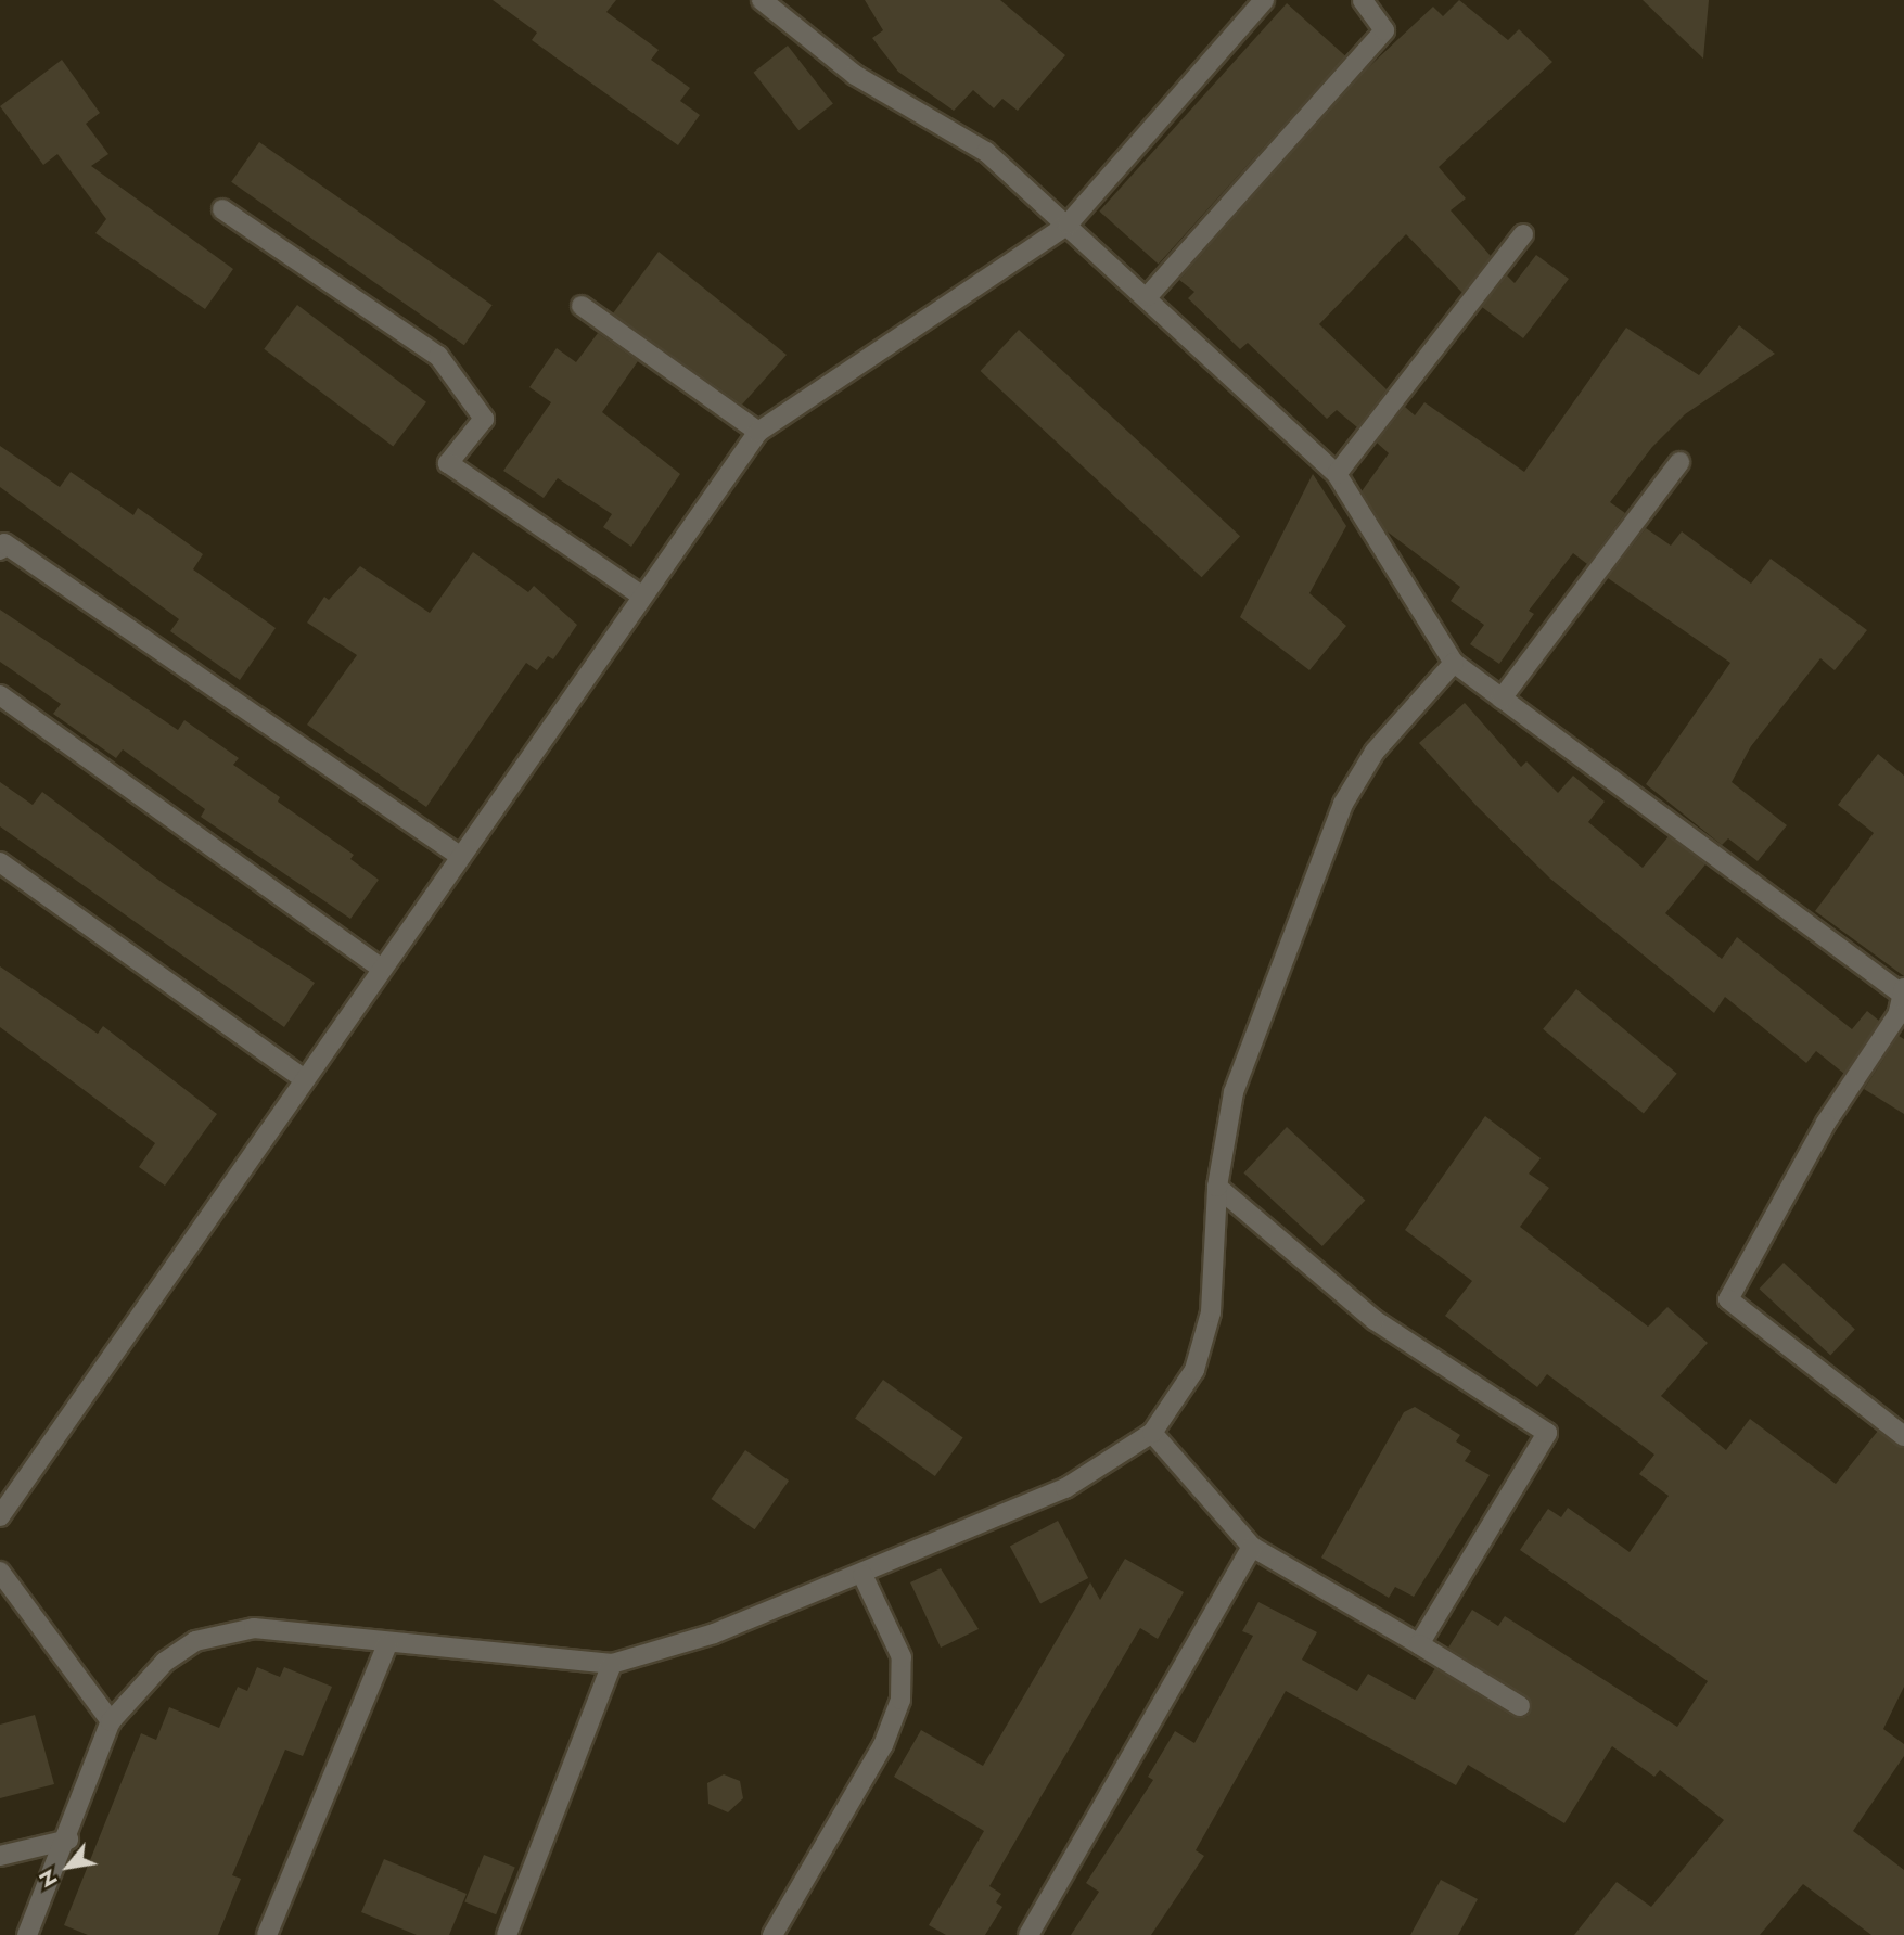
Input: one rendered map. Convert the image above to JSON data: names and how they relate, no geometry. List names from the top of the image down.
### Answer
{
  "north": "bottom left"
}
